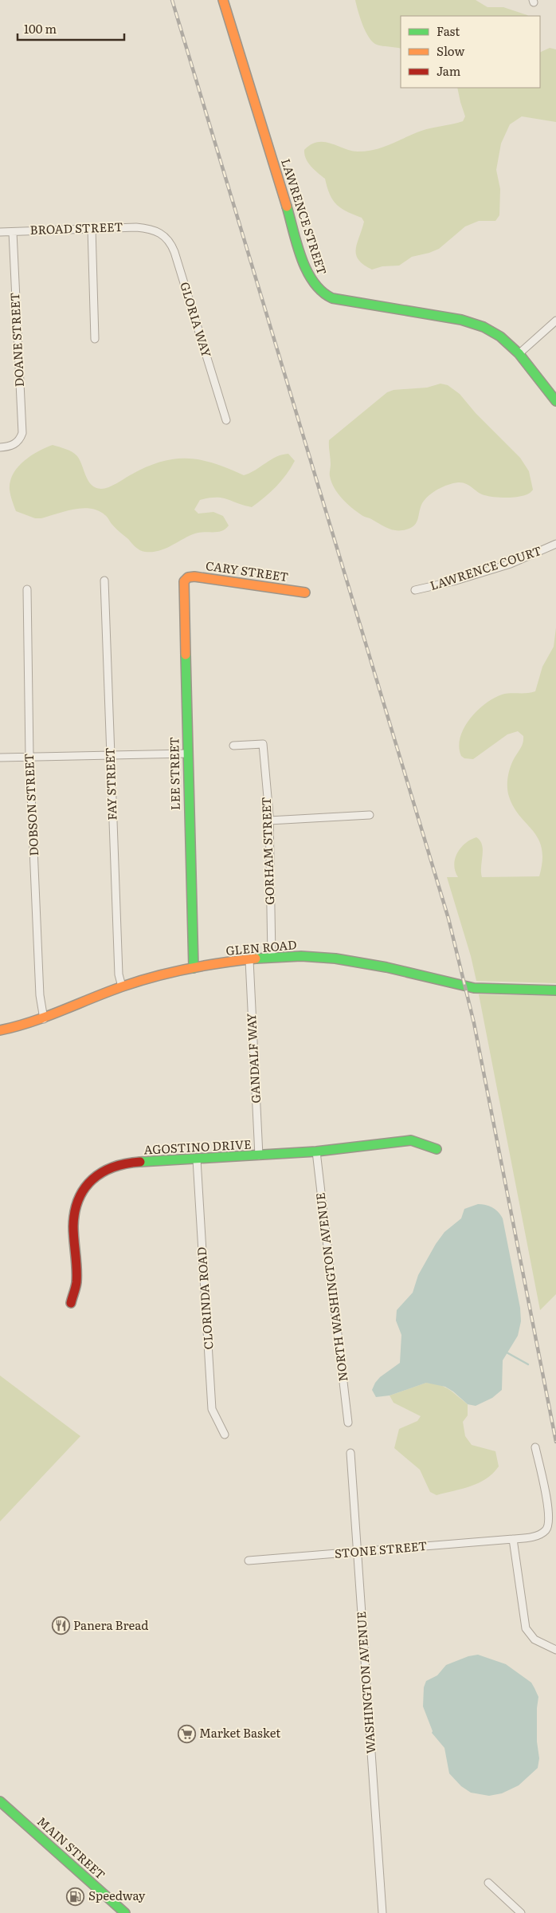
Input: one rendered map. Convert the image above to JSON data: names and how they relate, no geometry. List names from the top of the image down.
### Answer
{
  "streets": {
    "street": [
      "LAWRENCE STREET",
      "BROAD STREET",
      "GLORIA WAY",
      "DOANE STREET",
      "LAWRENCE COURT",
      "CARY STREET",
      "LEE STREET",
      "FAY STREET",
      "DOBSON STREET",
      "GORHAM STREET",
      "GLEN ROAD",
      "GANDALF WAY",
      "AGOSTINO DRIVE",
      "NORTH WASHINGTON AVENUE",
      "CLORINDA ROAD",
      "STONE STREET",
      "WASHINGTON AVENUE",
      "MAIN STREET"
    ]
  },
  "crossings": [
    ["BROAD STREET", "GLORIA WAY"],
    ["BROAD STREET", "DOANE STREET"],
    ["CARY STREET", "LEE STREET"],
    ["LEE STREET", "GLEN ROAD"],
    ["FAY STREET", "GLEN ROAD"],
    ["DOBSON STREET", "GLEN ROAD"],
    ["GORHAM STREET", "GLEN ROAD"],
    ["GLEN ROAD", "GANDALF WAY"],
    ["GANDALF WAY", "AGOSTINO DRIVE"],
    ["AGOSTINO DRIVE", "NORTH WASHINGTON AVENUE"],
    ["AGOSTINO DRIVE", "CLORINDA ROAD"],
    ["STONE STREET", "WASHINGTON AVENUE"]
  ],
  "places": {
    "restaurant": ["Panera Bread"],
    "supermarket": ["Market Basket"],
    "fuel station": ["Speedway"]
  },
  "legend": ["Fast", "Slow", "Jam"],
  "scale_bar": "100 m"
}
